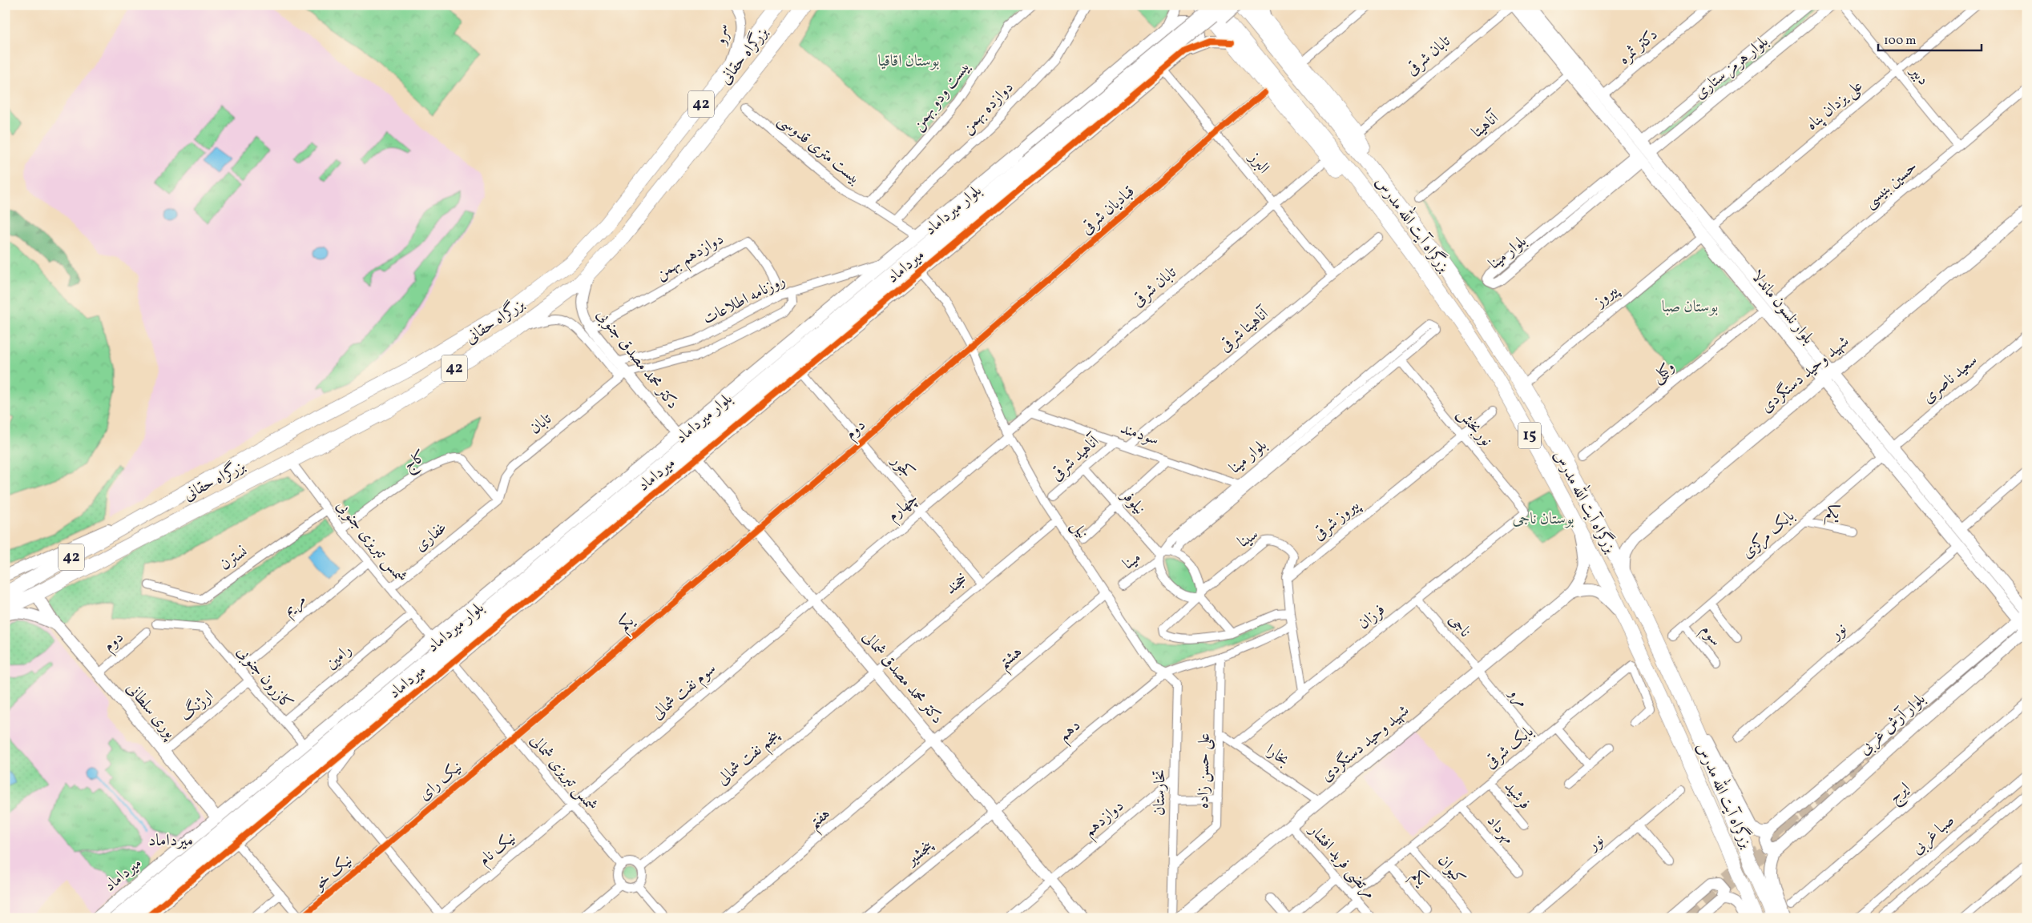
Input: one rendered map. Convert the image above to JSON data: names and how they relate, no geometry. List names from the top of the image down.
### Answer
{
  "streets": {
    "highway": [
      "بزرگراه حقانی",
      "42",
      "بزرگراه آیت الله مدرس",
      "15"
    ],
    "main road": [
      "بلوار میرداماد",
      "میرداماد",
      "بلوار نلسون ماندلا",
      "شهید وحید دستگردی",
      "دکتر محمد مصدق شمالی",
      "پوری سلطانی",
      "بلوار آرش غربی"
    ],
    "street": [
      "سرو",
      "دکتر ثمره",
      "تابان شرقی",
      "بلوار هرمز ستاری",
      "دبیر",
      "بیست ودو بهمن",
      "علی یزدان پناه",
      "دوازده بهمن",
      "آناهیتا",
      "بیست متری قدوسی",
      "البرز",
      "حسین بنیسی",
      "قبادیان شرقی",
      "بلوار مینا",
      "دوازدهم بهمن",
      "پیروز",
      "روزنامه اطلاعات",
      "آناهیتا شرقی",
      "دکتر محمد مصدق جنوبی",
      "وكيلی",
      "سعید ناصری",
      "تابان",
      "نوربخش",
      "دوم",
      "سودمند",
      "آناهید شرقی",
      "کاج",
      "کجور",
      "نیلوفر",
      "چهارم",
      "یکم",
      "پیروز شرقی",
      "نیل",
      "بابک مرکزی",
      "غفارى",
      "سینا",
      "شمس تبریزی جنوبی",
      "نسترن",
      "مینا",
      "خجند",
      "مریم",
      "فرزان",
      "ناجی",
      "نور",
      "سوم",
      "رامین",
      "هشتم",
      "کازرون جنوبی",
      "سوم نفت شمالی",
      "مرو",
      "ارژنگ",
      "دهم",
      "بابک شرقی",
      "بخارا",
      "پنجم نفت شمالی",
      "علی حسن زاده",
      "شمس تبریزی شمالی",
      "نیک رای",
      "تخارستان",
      "ایرج",
      "فرشید",
      "هفتم",
      "دوازدهم",
      "مهرداد",
      "صبا غربی",
      "نیک نام",
      "پنجشیر",
      "مرتضی فرید افشار",
      "کیوان",
      "نیک خو"
    ]
  },
  "crossings": [
    ["سرو", "بزرگراه حقانی"],
    ["دکتر ثمره", "بلوار نلسون ماندلا"],
    ["بزرگراه حقانی", "دکتر محمد مصدق جنوبی"],
    ["بزرگراه حقانی", "شمس تبریزی جنوبی"],
    ["بزرگراه حقانی", "پوری سلطانی"],
    ["تابان شرقی", "البرز"],
    ["تابان شرقی", "بلوار نلسون ماندلا"],
    ["تابان شرقی", "سودمند"],
    ["تابان شرقی", "چهارم"],
    ["تابان شرقی", "نیل"],
    ["بلوار هرمز ستاری", "بلوار نلسون ماندلا"],
    ["دبیر", "علی یزدان پناه"],
    ["دبیر", "حسین بنیسی"],
    ["بیست ودو بهمن", "بیست متری قدوسی"],
    ["علی یزدان پناه", "بلوار نلسون ماندلا"],
    ["دوازده بهمن", "بیست متری قدوسی"],
    ["آناهیتا", "بلوار نلسون ماندلا"],
    ["بیست متری قدوسی", "میرداماد"],
    ["البرز", "قبادیان شرقی"],
    ["البرز", "میرداماد"],
    ["البرز", "آناهیتا شرقی"],
    ["حسین بنیسی", "بلوار نلسون ماندلا"],
    ["بلوار میرداماد", "بزرگراه آیت الله مدرس"],
    ["قبادیان شرقی", "دوم"],
    ["قبادیان شرقی", "نیل"],
    ["بزرگراه آیت الله مدرس", "شهید وحید دستگردی"],
    ["بلوار مینا", "بلوار نلسون ماندلا"],
    ["بلوار مینا", "نوربخش"],
    ["بلوار مینا", "سودمند"],
    ["بلوار مینا", "نیلوفر"],
    ["بلوار مینا", "مینا"],
    ["دوازدهم بهمن", "روزنامه اطلاعات"],
    ["دوازدهم بهمن", "دکتر محمد مصدق جنوبی"],
    ["میرداماد", "روزنامه اطلاعات"],
    ["میرداماد", "دکتر محمد مصدق جنوبی"],
    ["میرداماد", "کجور"],
    ["میرداماد", "نیل"],
    ["میرداماد", "شمس تبریزی جنوبی"],
    ["میرداماد", "کازرون جنوبی"],
    ["میرداماد", "دکتر محمد مصدق شمالی"],
    ["میرداماد", "پوری سلطانی"],
    ["میرداماد", "شمس تبریزی شمالی"],
    ["پیروز", "بلوار نلسون ماندلا"],
    ["روزنامه اطلاعات", "دکتر محمد مصدق جنوبی"],
    ["بلوار نلسون ماندلا", "وكيلی"],
    ["بلوار نلسون ماندلا", "شهید وحید دستگردی"],
    ["بلوار نلسون ماندلا", "سعید ناصری"],
    ["بلوار نلسون ماندلا", "بابک مرکزی"],
    ["بلوار نلسون ماندلا", "نور"],
    ["بلوار نلسون ماندلا", "بلوار آرش غربی"],
    ["آناهیتا شرقی", "سودمند"],
    ["دکتر محمد مصدق جنوبی", "تابان"],
    ["شهید وحید دستگردی", "ناجی"],
    ["شهید وحید دستگردی", "مرو"],
    ["شهید وحید دستگردی", "بخارا"],
    ["شهید وحید دستگردی", "تخارستان"],
    ["شهید وحید دستگردی", "مرتضی فرید افشار"],
    ["تابان", "کاج"],
    ["تابان", "غفارى"],
    ["نوربخش", "پیروز شرقی"],
    ["نوربخش", "فرزان"],
    ["دوم", "کجور"],
    ["دوم", "یکم"],
    ["دوم", "نیل"],
    ["دوم", "دکتر محمد مصدق شمالی"],
    ["دوم", "پوری سلطانی"],
    ["سودمند", "آناهید شرقی"],
    ["آناهید شرقی", "نیلوفر"],
    ["کاج", "غفارى"],
    ["کاج", "شمس تبریزی جنوبی"],
    ["کجور", "چهارم"],
    ["کجور", "خجند"],
    ["نیلوفر", "مینا"],
    ["چهارم", "نیل"],
    ["چهارم", "دکتر محمد مصدق شمالی"],
    ["چهارم", "سوم نفت شمالی"],
    ["یکم", "بابک مرکزی"],
    ["یکم", "دکتر محمد مصدق شمالی"],
    ["یکم", "بابک شرقی"],
    ["یکم", "شمس تبریزی شمالی"],
    ["یکم", "نیک رای"],
    ["پیروز شرقی", "سینا"],
    ["نیل", "خجند"],
    ["نیل", "هشتم"],
    ["نیل", "دهم"],
    ["نیل", "تخارستان"],
    ["بابک مرکزی", "سوم"],
    ["غفارى", "شمس تبریزی جنوبی"],
    ["شمس تبریزی جنوبی", "نسترن"],
    ["شمس تبریزی جنوبی", "مریم"],
    ["شمس تبریزی جنوبی", "رامین"],
    ["خجند", "دکتر محمد مصدق شمالی"],
    ["خجند", "پنجم نفت شمالی"],
    ["مریم", "کازرون جنوبی"],
    ["فرزان", "ناجی"],
    ["فرزان", "بخارا"],
    ["ناجی", "مرو"],
    ["رامین", "کازرون جنوبی"],
    ["هشتم", "دکتر محمد مصدق شمالی"],
    ["هشتم", "هفتم"],
    ["کازرون جنوبی", "ارژنگ"],
    ["دکتر محمد مصدق شمالی", "سوم نفت شمالی"],
    ["دکتر محمد مصدق شمالی", "دهم"],
    ["دکتر محمد مصدق شمالی", "پنجم نفت شمالی"],
    ["دکتر محمد مصدق شمالی", "هفتم"],
    ["دکتر محمد مصدق شمالی", "دوازدهم"],
    ["دکتر محمد مصدق شمالی", "پنجشیر"],
    ["سوم نفت شمالی", "شمس تبریزی شمالی"],
    ["سوم نفت شمالی", "نیک نام"],
    ["مرو", "بابک شرقی"],
    ["ارژنگ", "پوری سلطانی"],
    ["دهم", "تخارستان"],
    ["دهم", "پنجشیر"],
    ["بابک شرقی", "فرشید"],
    ["بابک شرقی", "مهرداد"],
    ["بابک شرقی", "مرتضی فرید افشار"],
    ["بابک شرقی", "کیوان"],
    ["بخارا", "علی حسن زاده"],
    ["پنجم نفت شمالی", "شمس تبریزی شمالی"],
    ["علی حسن زاده", "تخارستان"],
    ["شمس تبریزی شمالی", "نیک رای"],
    ["شمس تبریزی شمالی", "نیک نام"],
    ["نیک رای", "نیک خو"],
    ["تخارستان", "دوازدهم"]
  ],
  "districts": ["میرداماد"],
  "parks": ["بوستان اقاقیا", "بوستان صبا", "بوستان ناجی"],
  "scale_bar": "100 m"
}
